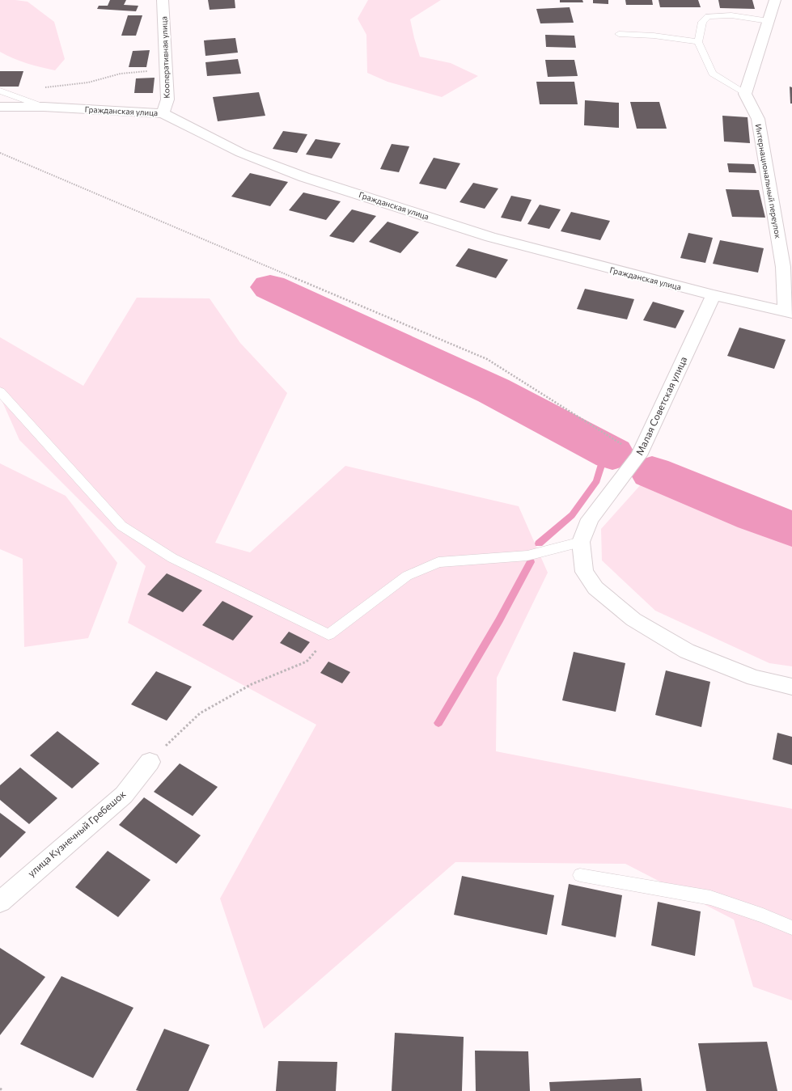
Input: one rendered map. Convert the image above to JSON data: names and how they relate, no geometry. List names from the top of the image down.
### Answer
{
  "streets": {
    "street": [
      "Кооперативная улица",
      "Гражданская улица",
      "Интернациональный переулок",
      "Малая Советская улица",
      "улица Кузнечный Гребешок"
    ]
  },
  "crossings": [
    ["Кооперативная улица", "Гражданская улица"],
    ["Гражданская улица", "Интернациональный переулок"],
    ["Гражданская улица", "Малая Советская улица"]
  ]
}
